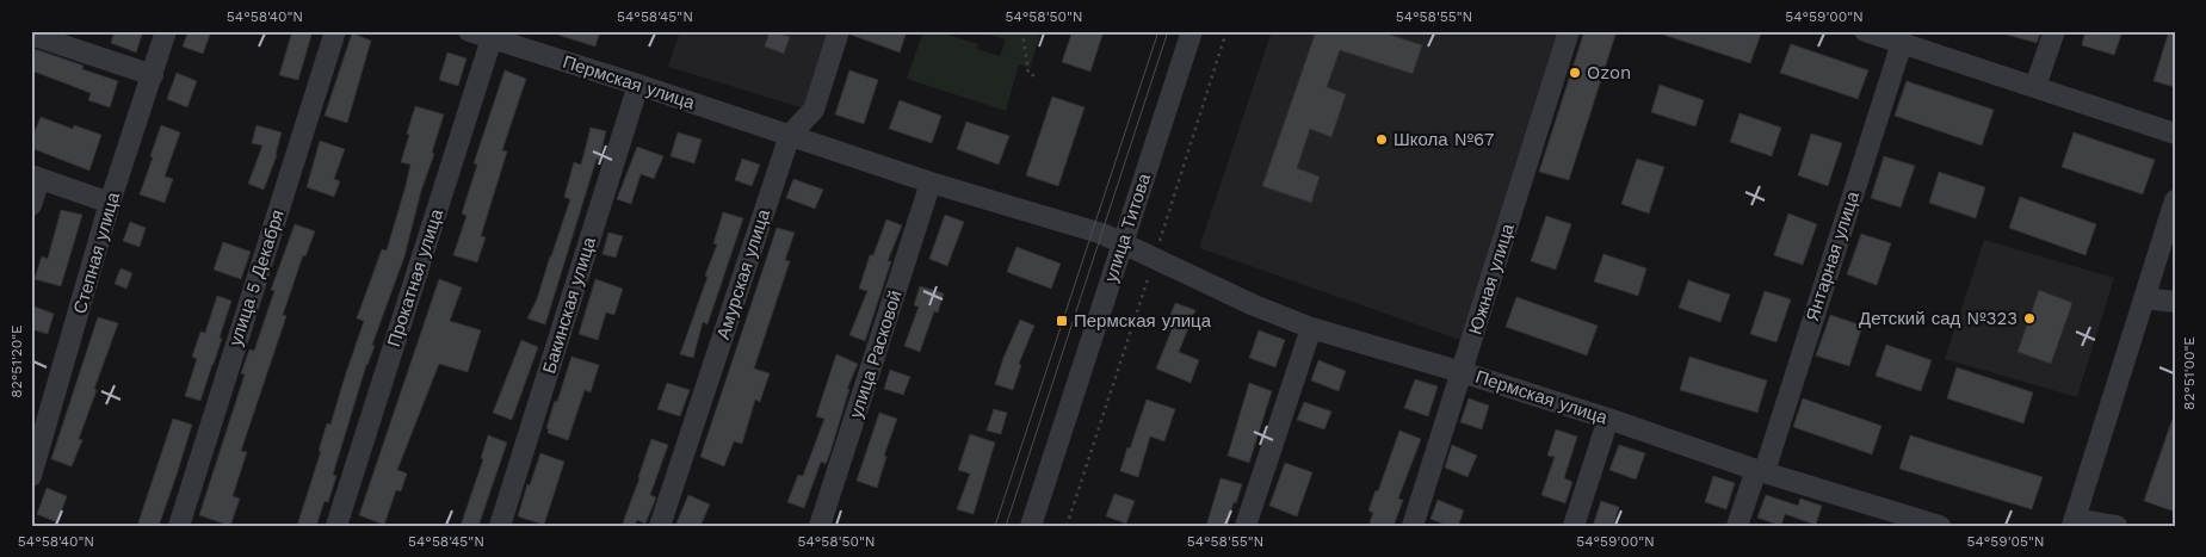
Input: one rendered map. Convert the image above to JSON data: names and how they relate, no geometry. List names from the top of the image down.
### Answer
{
  "streets": {
    "street": [
      "Пермская улица",
      "улица Титова",
      "Степная улица",
      "Янтарная улица",
      "Амурская улица",
      "улица 5 Декабря",
      "Прокатная улица",
      "Южная улица",
      "Бакинская улица",
      "улица Расковой"
    ]
  },
  "crossings": [
    ["Пермская улица", "улица Титова"],
    ["Пермская улица", "Янтарная улица"],
    ["Пермская улица", "Амурская улица"],
    ["Пермская улица", "Прокатная улица"],
    ["Пермская улица", "Южная улица"],
    ["Пермская улица", "Бакинская улица"],
    ["Пермская улица", "улица Расковой"]
  ],
  "places": {
    "other": ["Ozon", "Школа №67", "Детский сад №323"],
    "transit": ["Пермская улица"]
  },
  "coordinates": [
    "54°58'40\"N",
    "54°58'45\"N",
    "54°58'50\"N",
    "54°58'55\"N",
    "54°59'00\"N",
    "82°51'20\"E",
    "82°51'00\"E",
    "54°59'05\"N"
  ]
}
